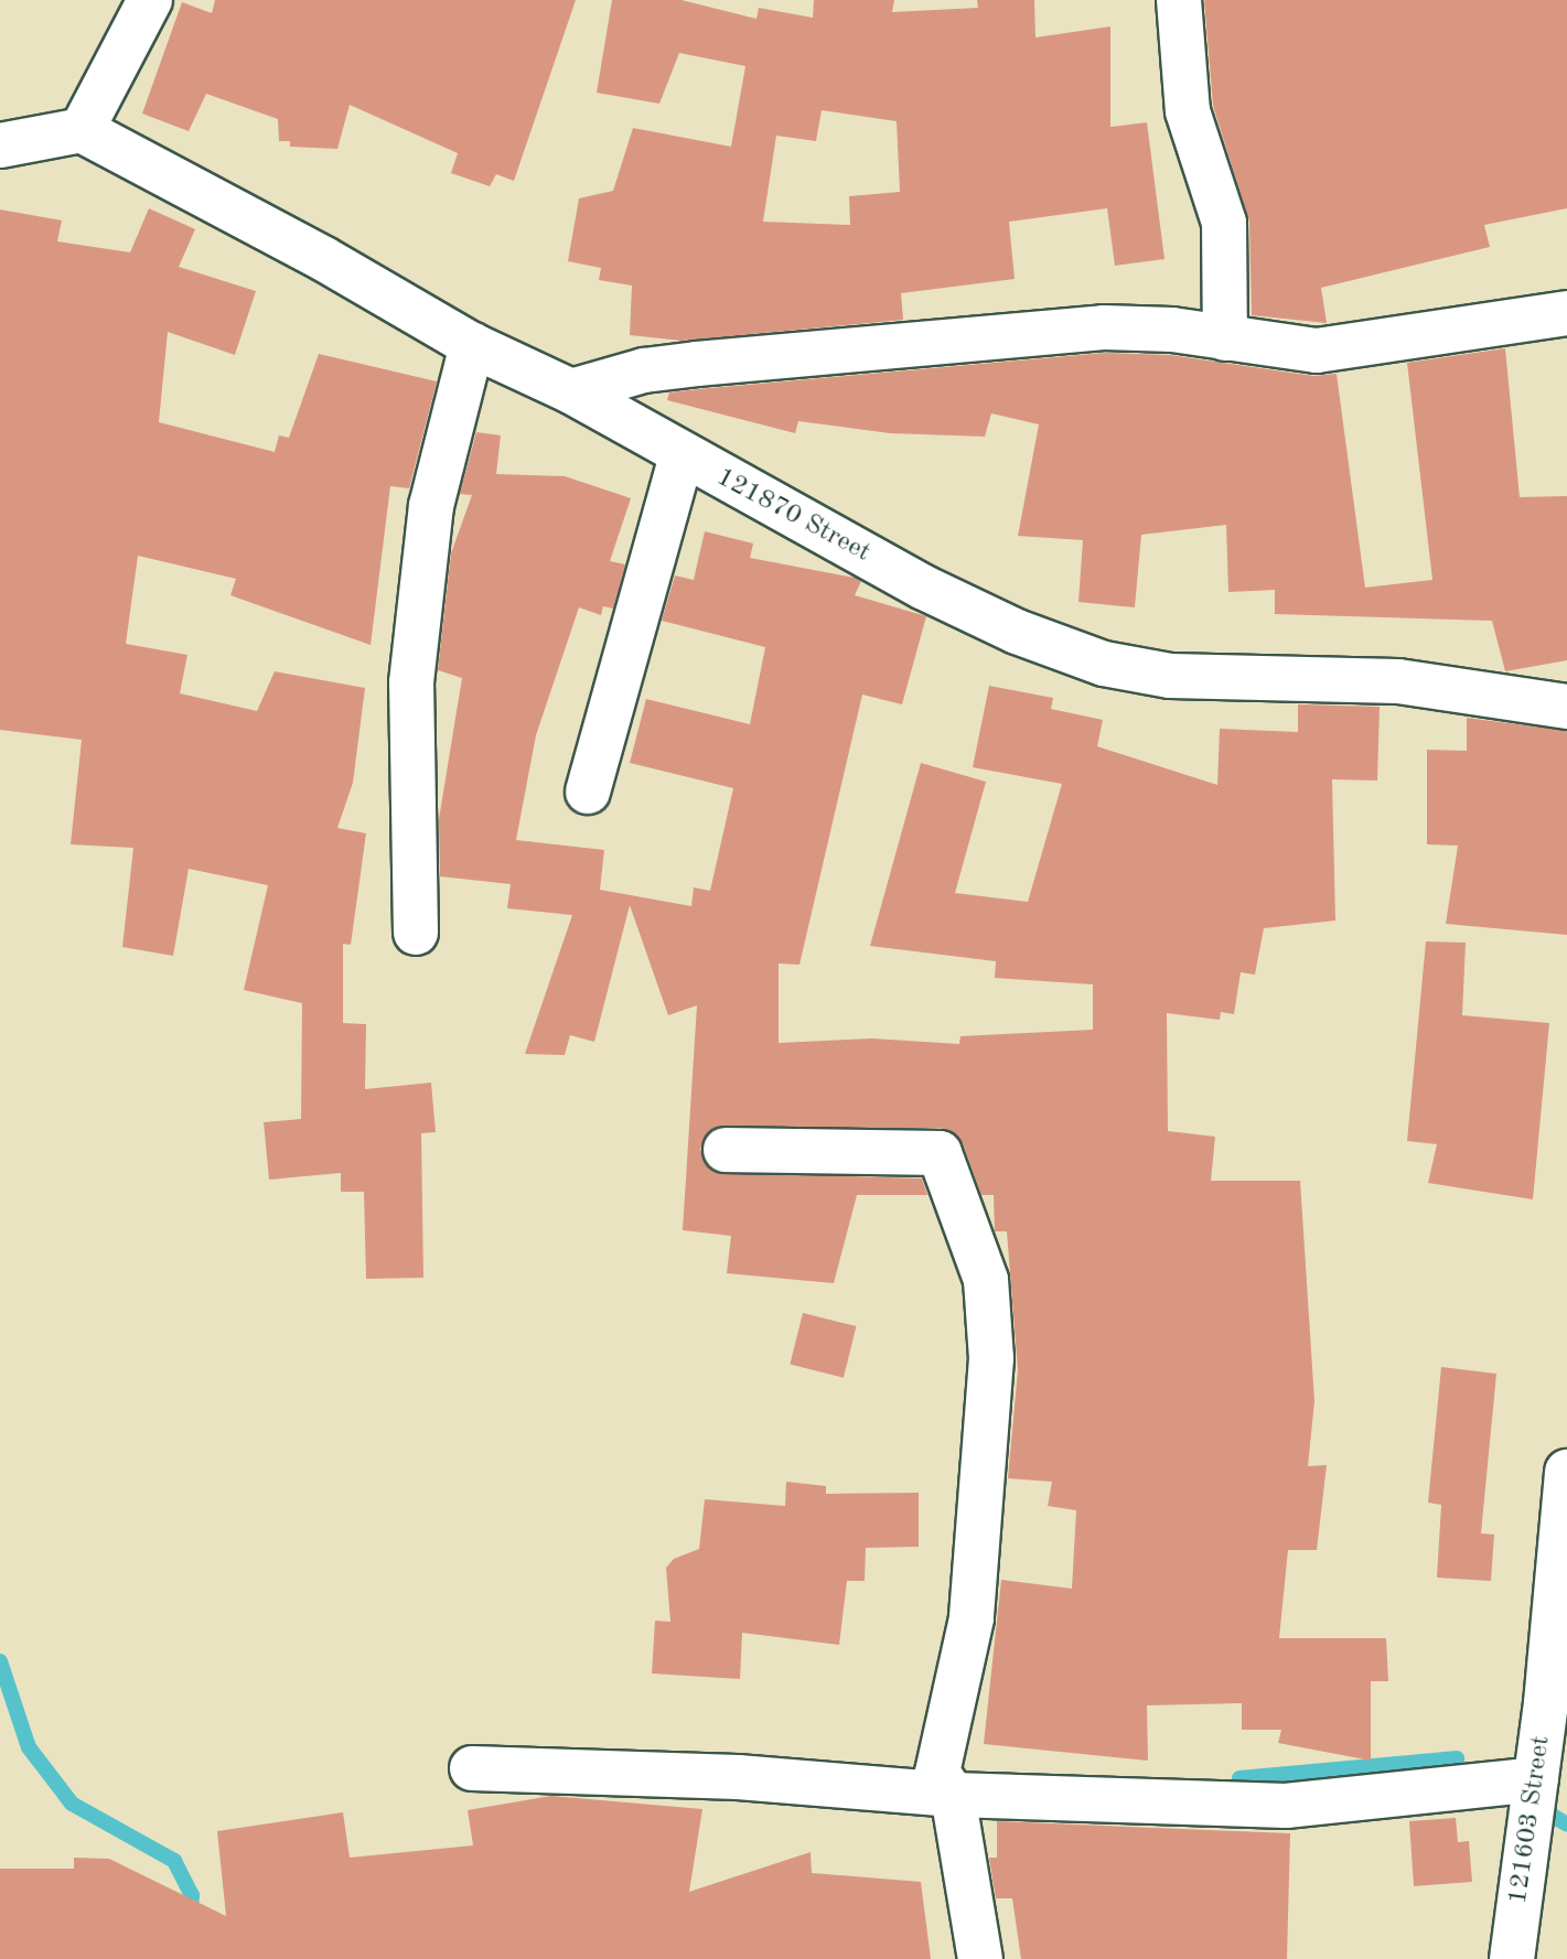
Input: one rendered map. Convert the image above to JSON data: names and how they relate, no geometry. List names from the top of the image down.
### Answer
{
  "streets": {
    "street": ["121870 Street", "121603 Street"]
  }
}
